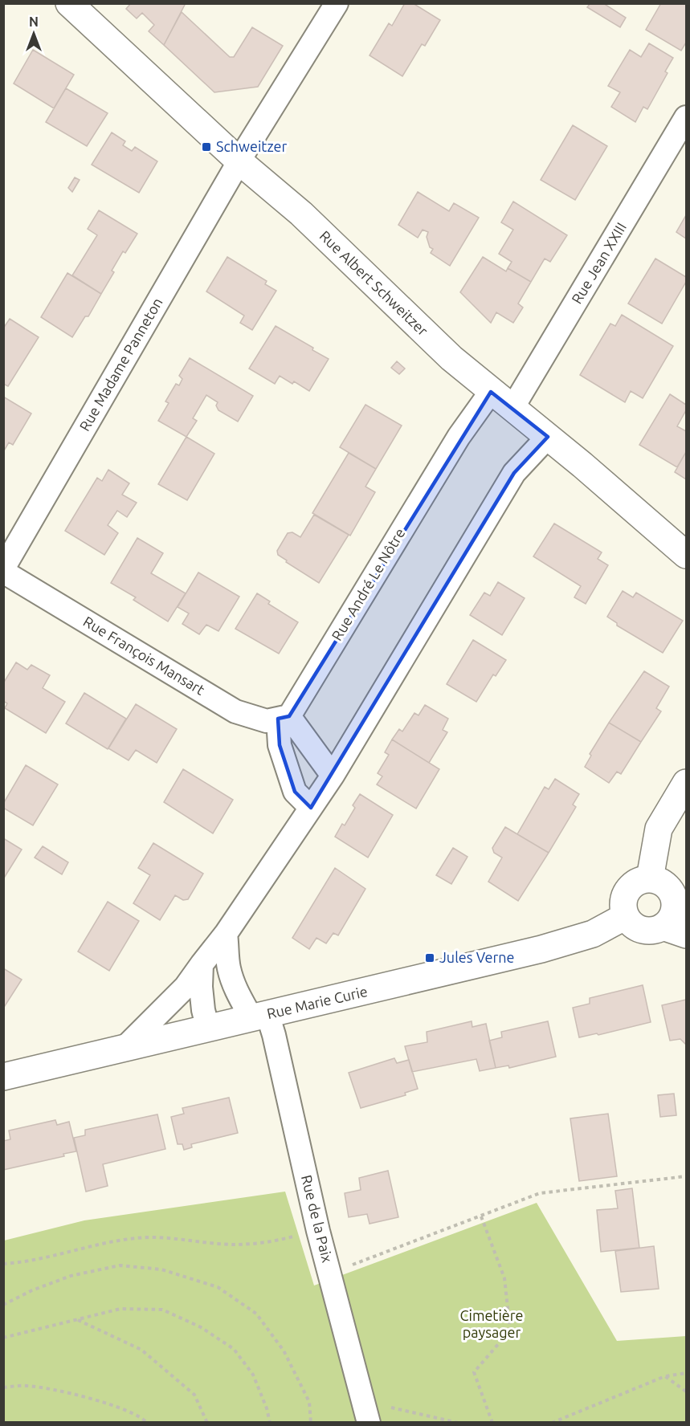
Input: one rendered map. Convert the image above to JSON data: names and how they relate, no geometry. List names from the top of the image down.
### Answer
{
  "streets": {
    "street": [
      "Rue Jean XXIII",
      "Rue Albert Schweitzer",
      "Rue Madame Panneton",
      "Rue André Le Nôtre",
      "Rue François Mansart",
      "Rue Marie Curie",
      "Rue de la Paix"
    ]
  },
  "crossings": [
    ["Rue Jean XXIII", "Rue Albert Schweitzer"],
    ["Rue Albert Schweitzer", "Rue Madame Panneton"],
    ["Rue Albert Schweitzer", "Rue André Le Nôtre"],
    ["Rue Madame Panneton", "Rue François Mansart"],
    ["Rue André Le Nôtre", "Rue François Mansart"],
    ["Rue Marie Curie", "Rue de la Paix"]
  ],
  "parks": ["Cimetière paysager"],
  "places": {
    "transit": ["Schweitzer", "Jules Verne"]
  },
  "north": "top"
}
